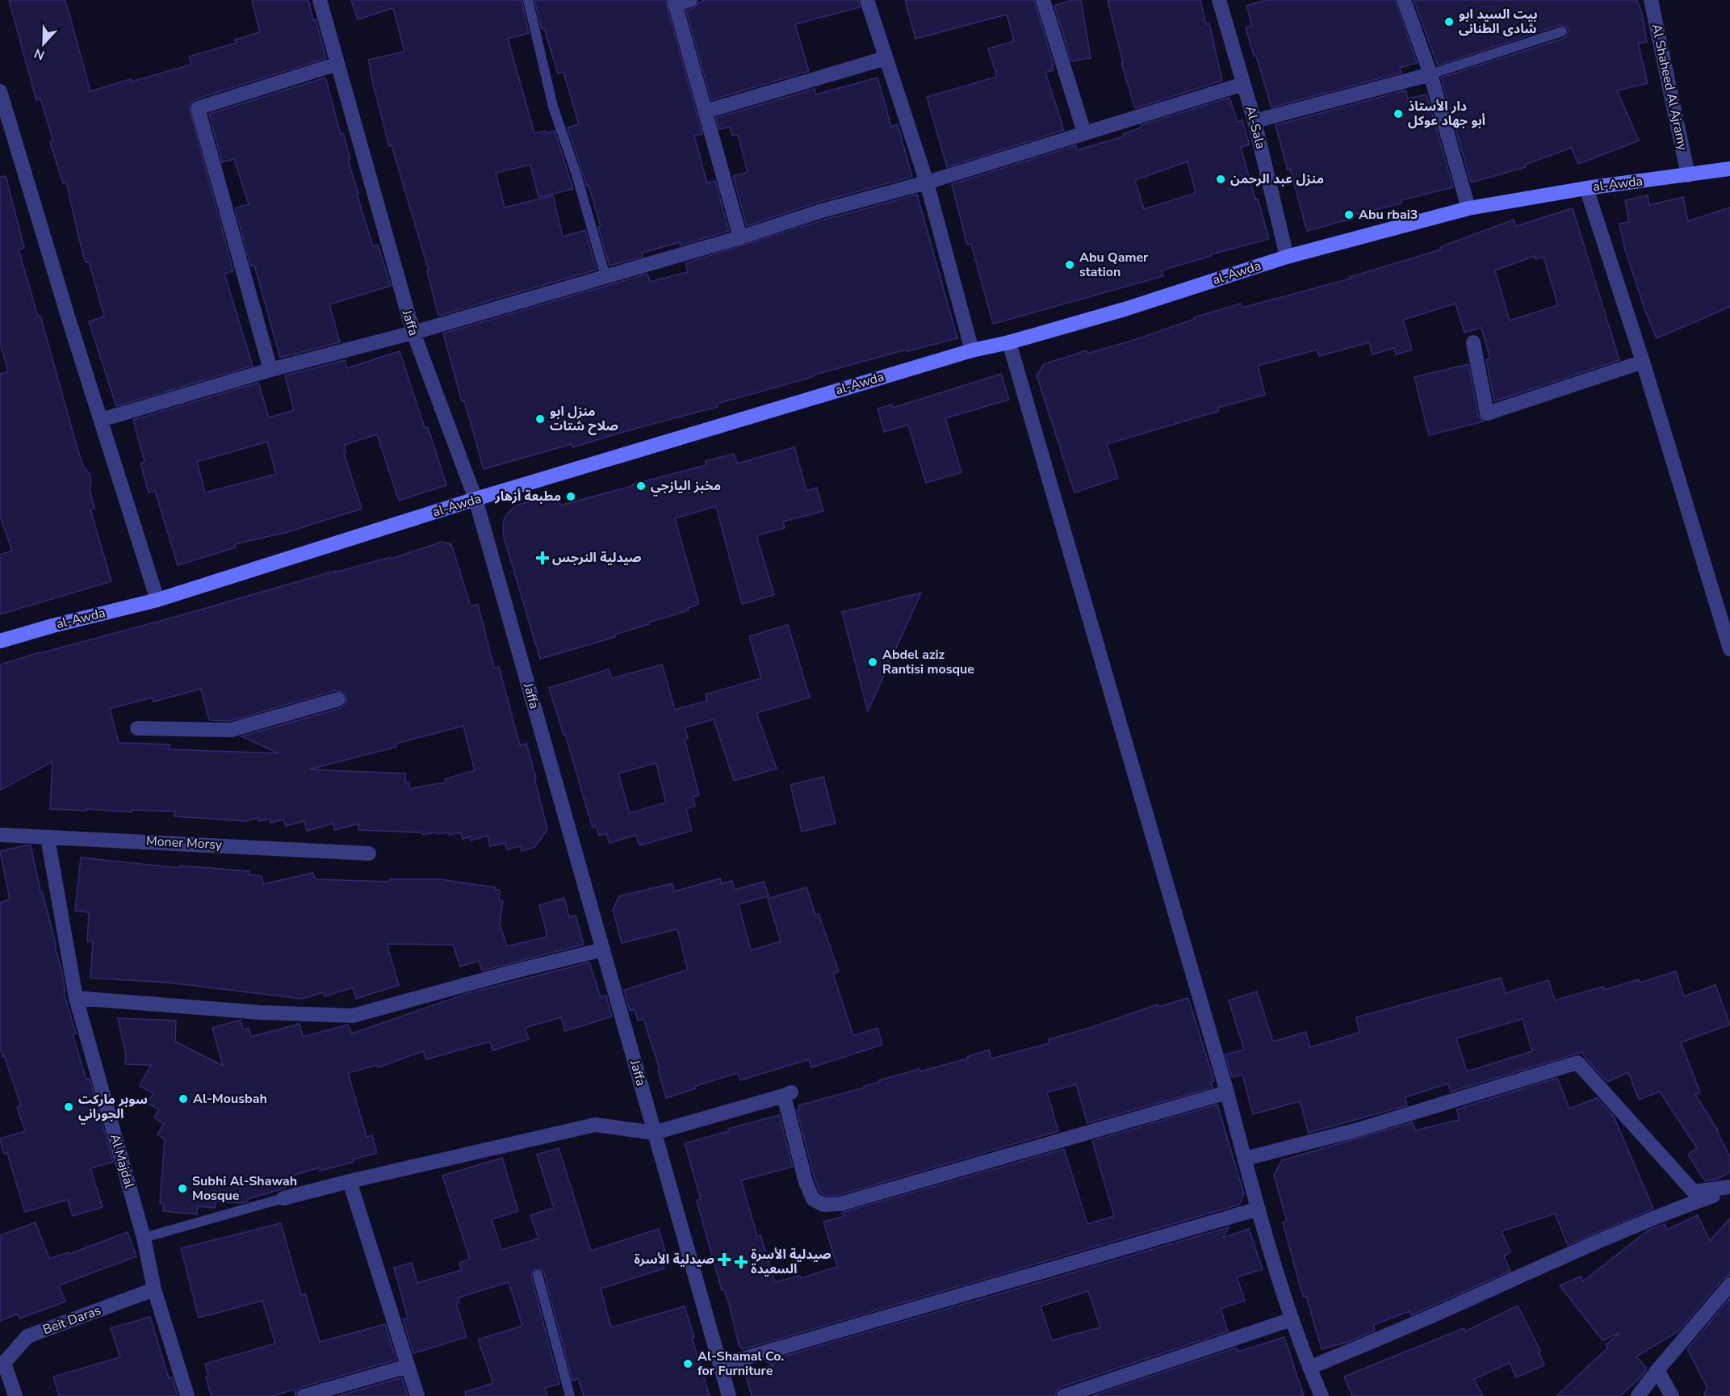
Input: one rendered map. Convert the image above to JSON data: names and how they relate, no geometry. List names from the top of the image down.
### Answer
{
  "streets": {
    "main road": ["al-Awda"],
    "street": [
      "Al Shaheed Al Ajramy",
      "Al-Sala",
      "Jaffa",
      "Moner Morsy",
      "Al Majdal",
      "Beit Daras"
    ]
  },
  "crossings": [
    ["Al Shaheed Al Ajramy", "al-Awda"],
    ["Al-Sala", "al-Awda"],
    ["al-Awda", "Jaffa"],
    ["Moner Morsy", "Al Majdal"],
    ["Al Majdal", "Beit Daras"]
  ],
  "places": {
    "other": [
      "بيت السيد ابو شادى الطنانى",
      "دار الأستاذ أبو جهاد عوكل",
      "منزل عبد الرحمن",
      "Abu rbai3",
      "Abu Qamer station",
      "منزل ابو صلاح شتات",
      "مخبز اليازجي",
      "مطبعة أزهار",
      "Abdel aziz Rantisi mosque",
      "Al-Mousbah",
      "سوبر ماركت الجوراني",
      "Subhi Al-Shawah Mosque",
      "Al-Shamal Co. for Furniture"
    ],
    "health": ["صيدلية النرجس", "صيدلية الأسرة", "صيدلية الأسرة السعيدة"]
  },
  "north": "bottom"
}
